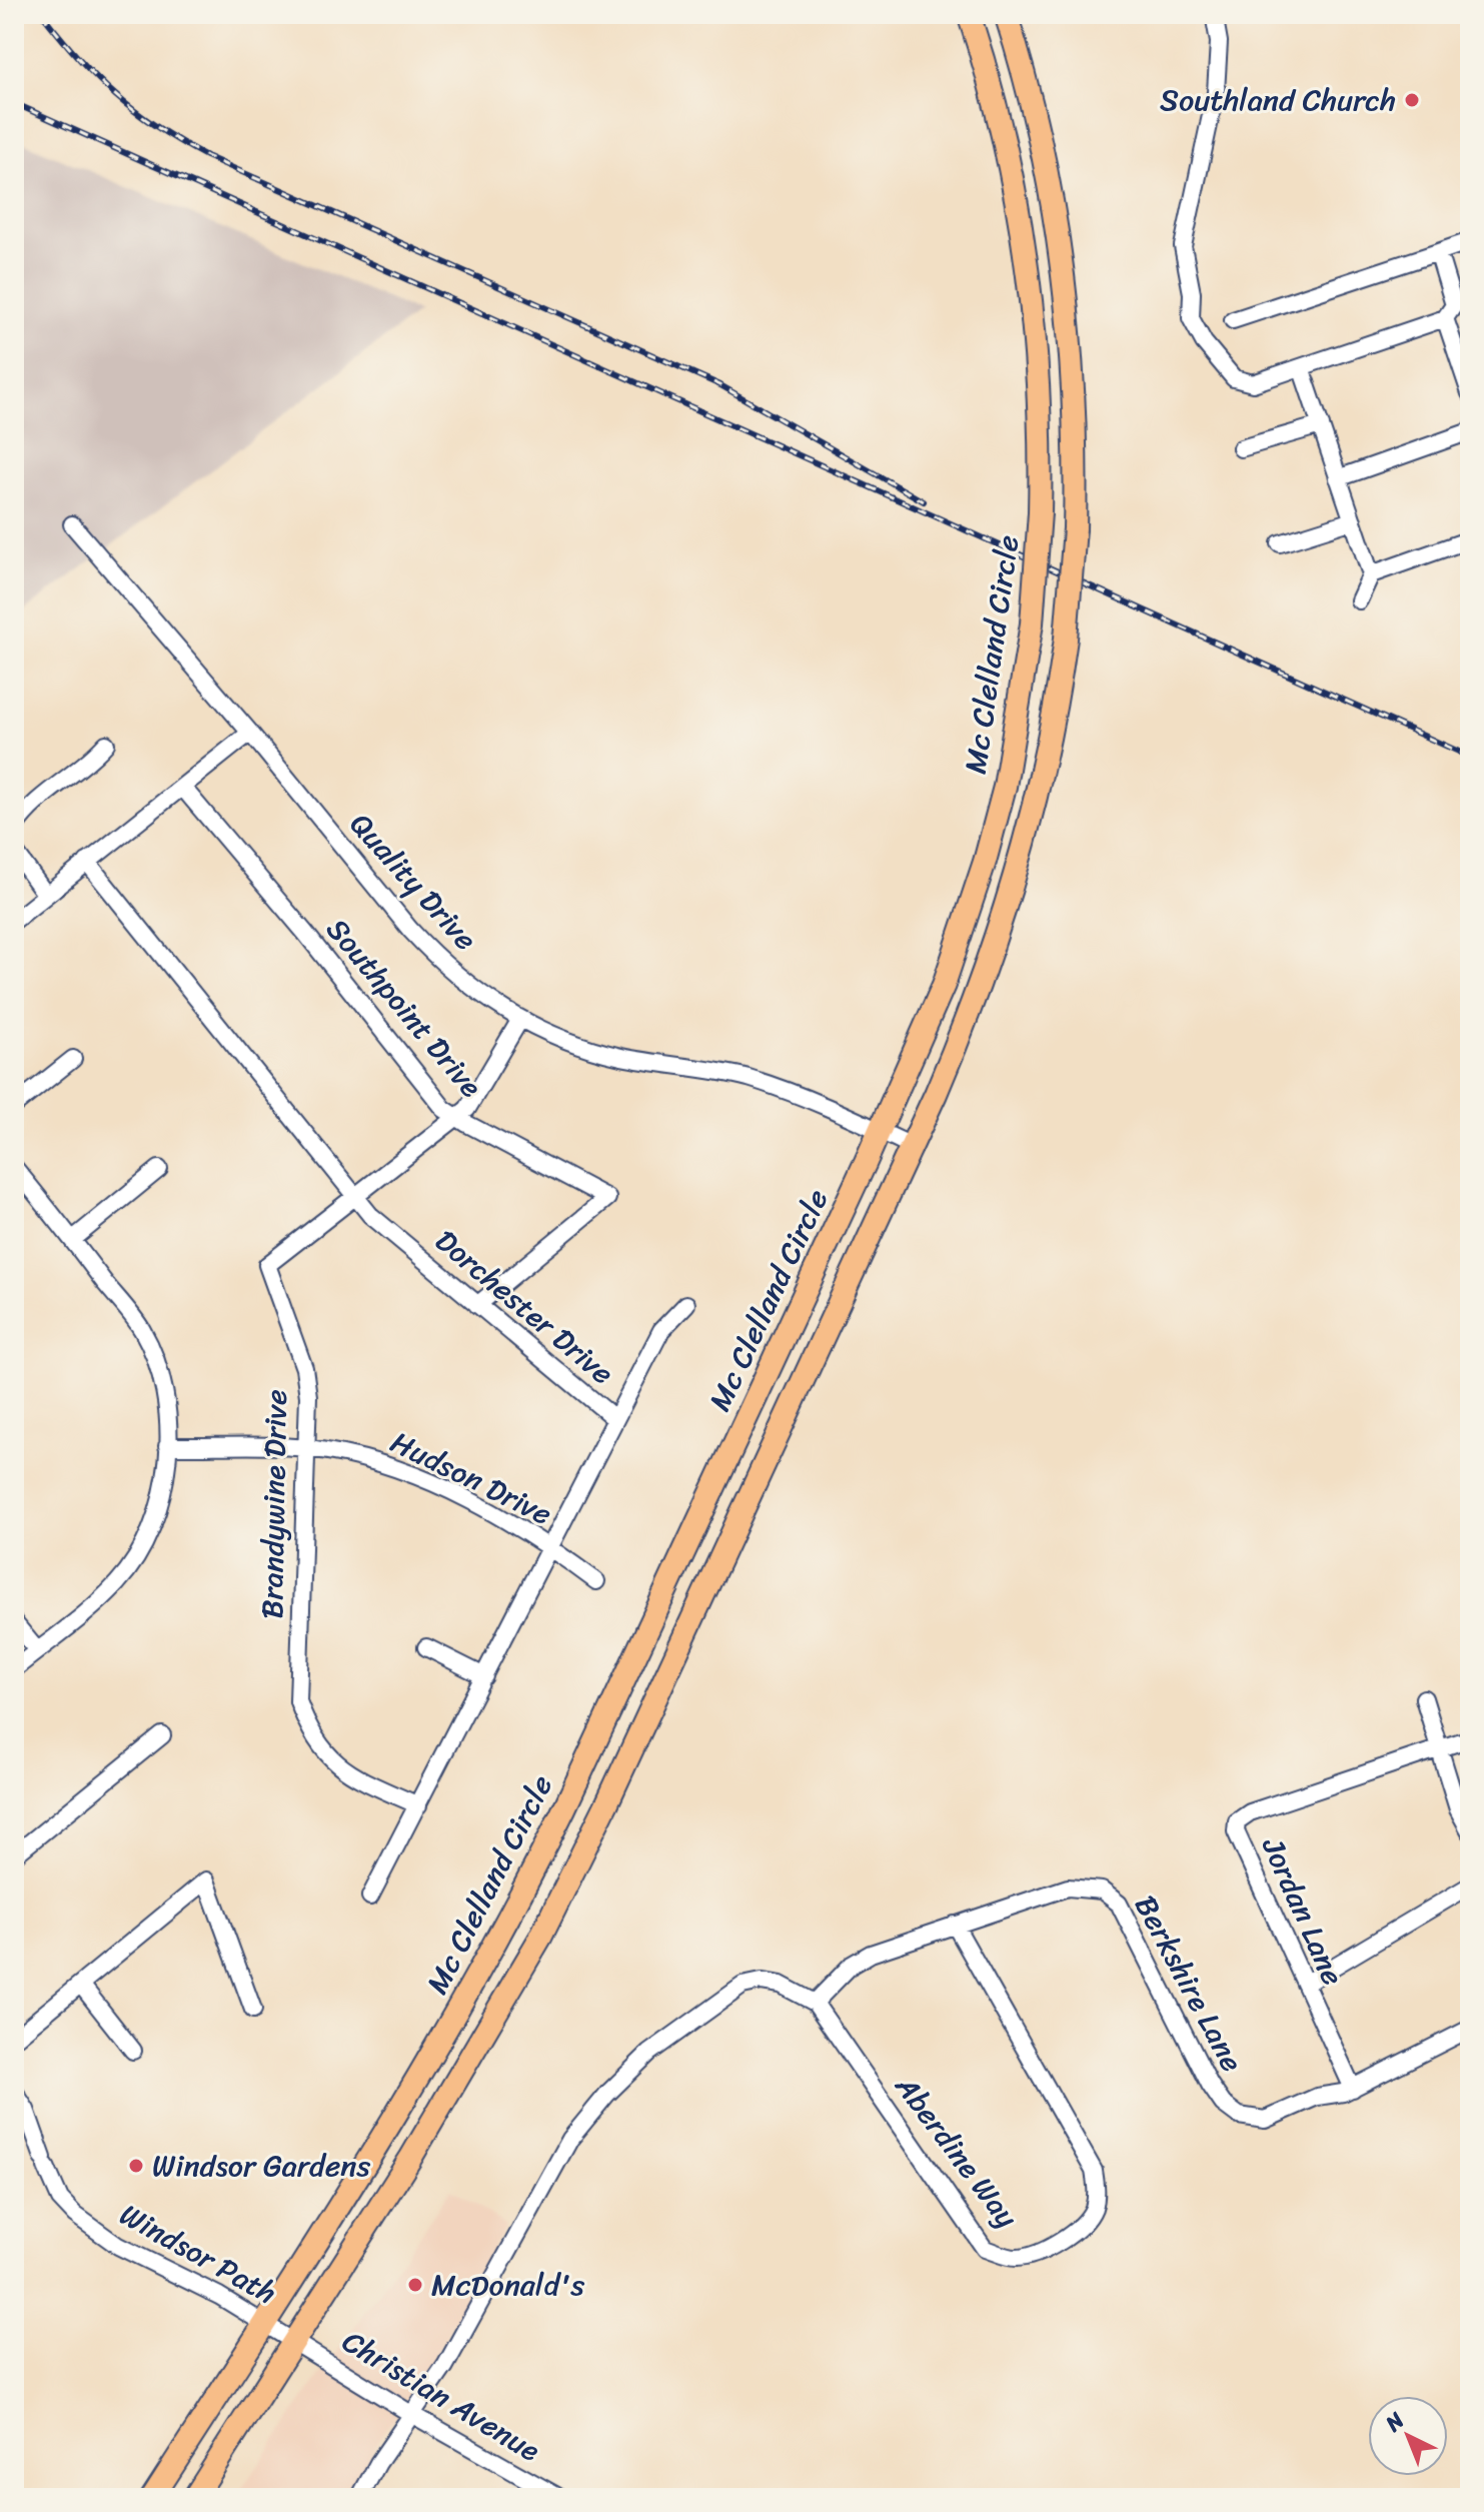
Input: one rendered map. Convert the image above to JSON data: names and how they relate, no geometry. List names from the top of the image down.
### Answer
{
  "streets": {
    "highway": ["Mc Clelland Circle"],
    "street": [
      "Quality Drive",
      "Southpoint Drive",
      "Dorchester Drive",
      "Hudson Drive",
      "Brandywine Drive",
      "Jordan Lane",
      "Berkshire Lane",
      "Aberdine Way",
      "Windsor Path",
      "Christian Avenue"
    ]
  },
  "crossings": [
    ["Mc Clelland Circle", "Quality Drive"],
    ["Mc Clelland Circle", "Windsor Path"],
    ["Quality Drive", "Brandywine Drive"],
    ["Southpoint Drive", "Dorchester Drive"],
    ["Southpoint Drive", "Brandywine Drive"],
    ["Dorchester Drive", "Hudson Drive"],
    ["Dorchester Drive", "Brandywine Drive"],
    ["Hudson Drive", "Brandywine Drive"],
    ["Jordan Lane", "Berkshire Lane"],
    ["Berkshire Lane", "Aberdine Way"],
    ["Windsor Path", "Christian Avenue"]
  ],
  "places": ["Southland Church", "Windsor Gardens", "McDonald's"],
  "north": "top left"
}
